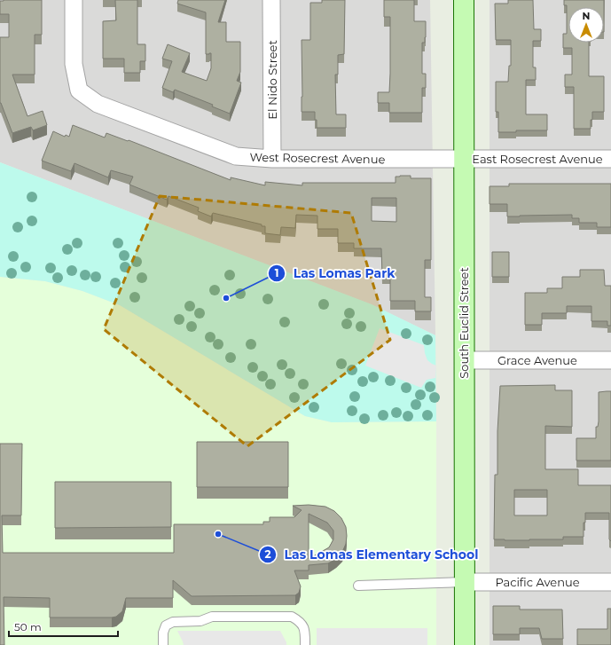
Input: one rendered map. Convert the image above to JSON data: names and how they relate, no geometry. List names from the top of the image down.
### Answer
{
  "streets": {
    "main road": ["South Euclid Street"],
    "street": [
      "El Nido Street",
      "West Rosecrest Avenue",
      "East Rosecrest Avenue",
      "Grace Avenue",
      "Pacific Avenue"
    ]
  },
  "crossings": [
    ["El Nido Street", "West Rosecrest Avenue"],
    ["West Rosecrest Avenue", "East Rosecrest Avenue"],
    ["West Rosecrest Avenue", "South Euclid Street"],
    ["East Rosecrest Avenue", "South Euclid Street"],
    ["South Euclid Street", "Grace Avenue"],
    ["South Euclid Street", "Pacific Avenue"]
  ],
  "places": ["Las Lomas Park", "Las Lomas Elementary School"],
  "scale_bar": "50 m",
  "north": "top"
}
